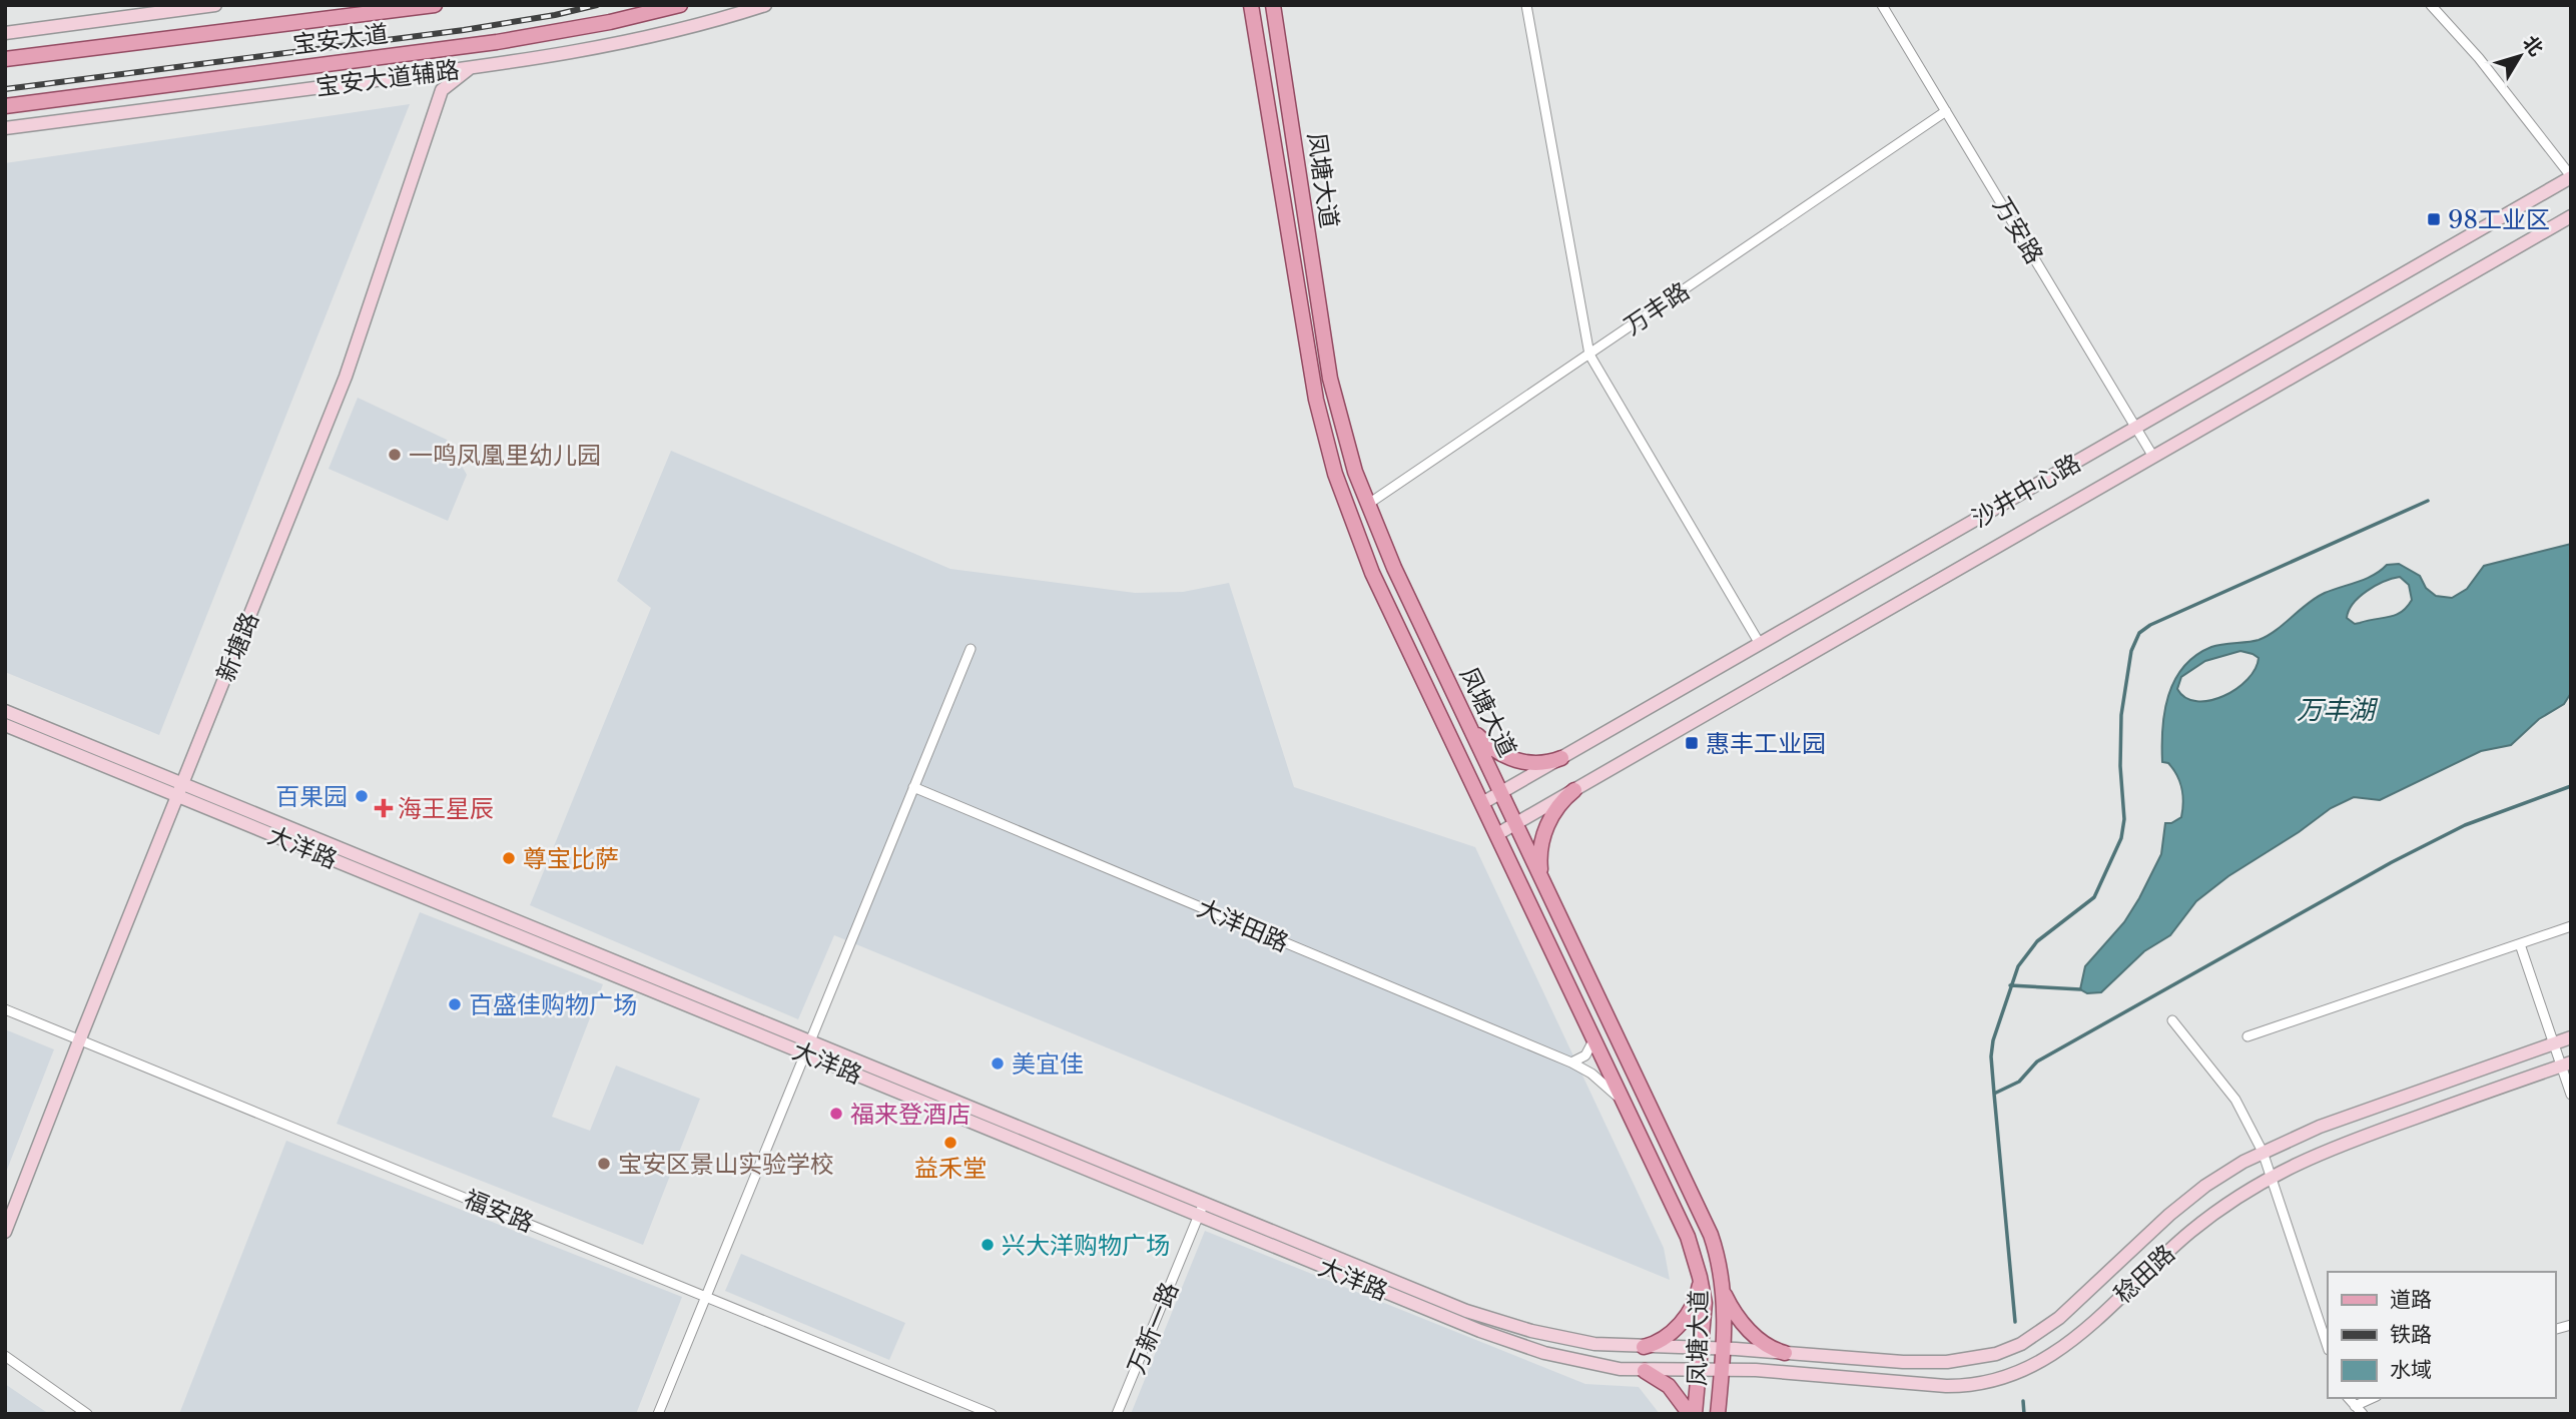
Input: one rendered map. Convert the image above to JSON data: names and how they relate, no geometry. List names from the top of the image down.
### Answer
{
  "streets": {
    "main road": ["宝安大道", "凤塘大道"],
    "street": [
      "宝安大道辅路",
      "万安路",
      "万丰路",
      "沙井中心路",
      "新塘路",
      "大洋路",
      "大洋田路",
      "福安路",
      "稔田路",
      "万新一路"
    ]
  },
  "crossings": [
    ["宝安大道辅路", "新塘路"],
    ["凤塘大道", "万丰路"],
    ["凤塘大道", "沙井中心路"],
    ["凤塘大道", "大洋路"],
    ["凤塘大道", "大洋田路"],
    ["凤塘大道", "稔田路"],
    ["万安路", "万丰路"],
    ["万安路", "沙井中心路"],
    ["新塘路", "大洋路"],
    ["新塘路", "福安路"],
    ["大洋路", "稔田路"],
    ["大洋路", "万新一路"]
  ],
  "water": ["万丰湖"],
  "places": {
    "transit": ["98工业区", "惠丰工业园"],
    "other": [
      "一鸣凤凰里幼儿园",
      "百果园",
      "尊宝比萨",
      "百盛佳购物广场",
      "美宜佳",
      "福来登酒店",
      "益禾堂",
      "宝安区景山实验学校",
      "兴大洋购物广场"
    ],
    "health": ["海王星辰"]
  },
  "legend": ["道路", "铁路", "水域"],
  "north": "top right"
}
